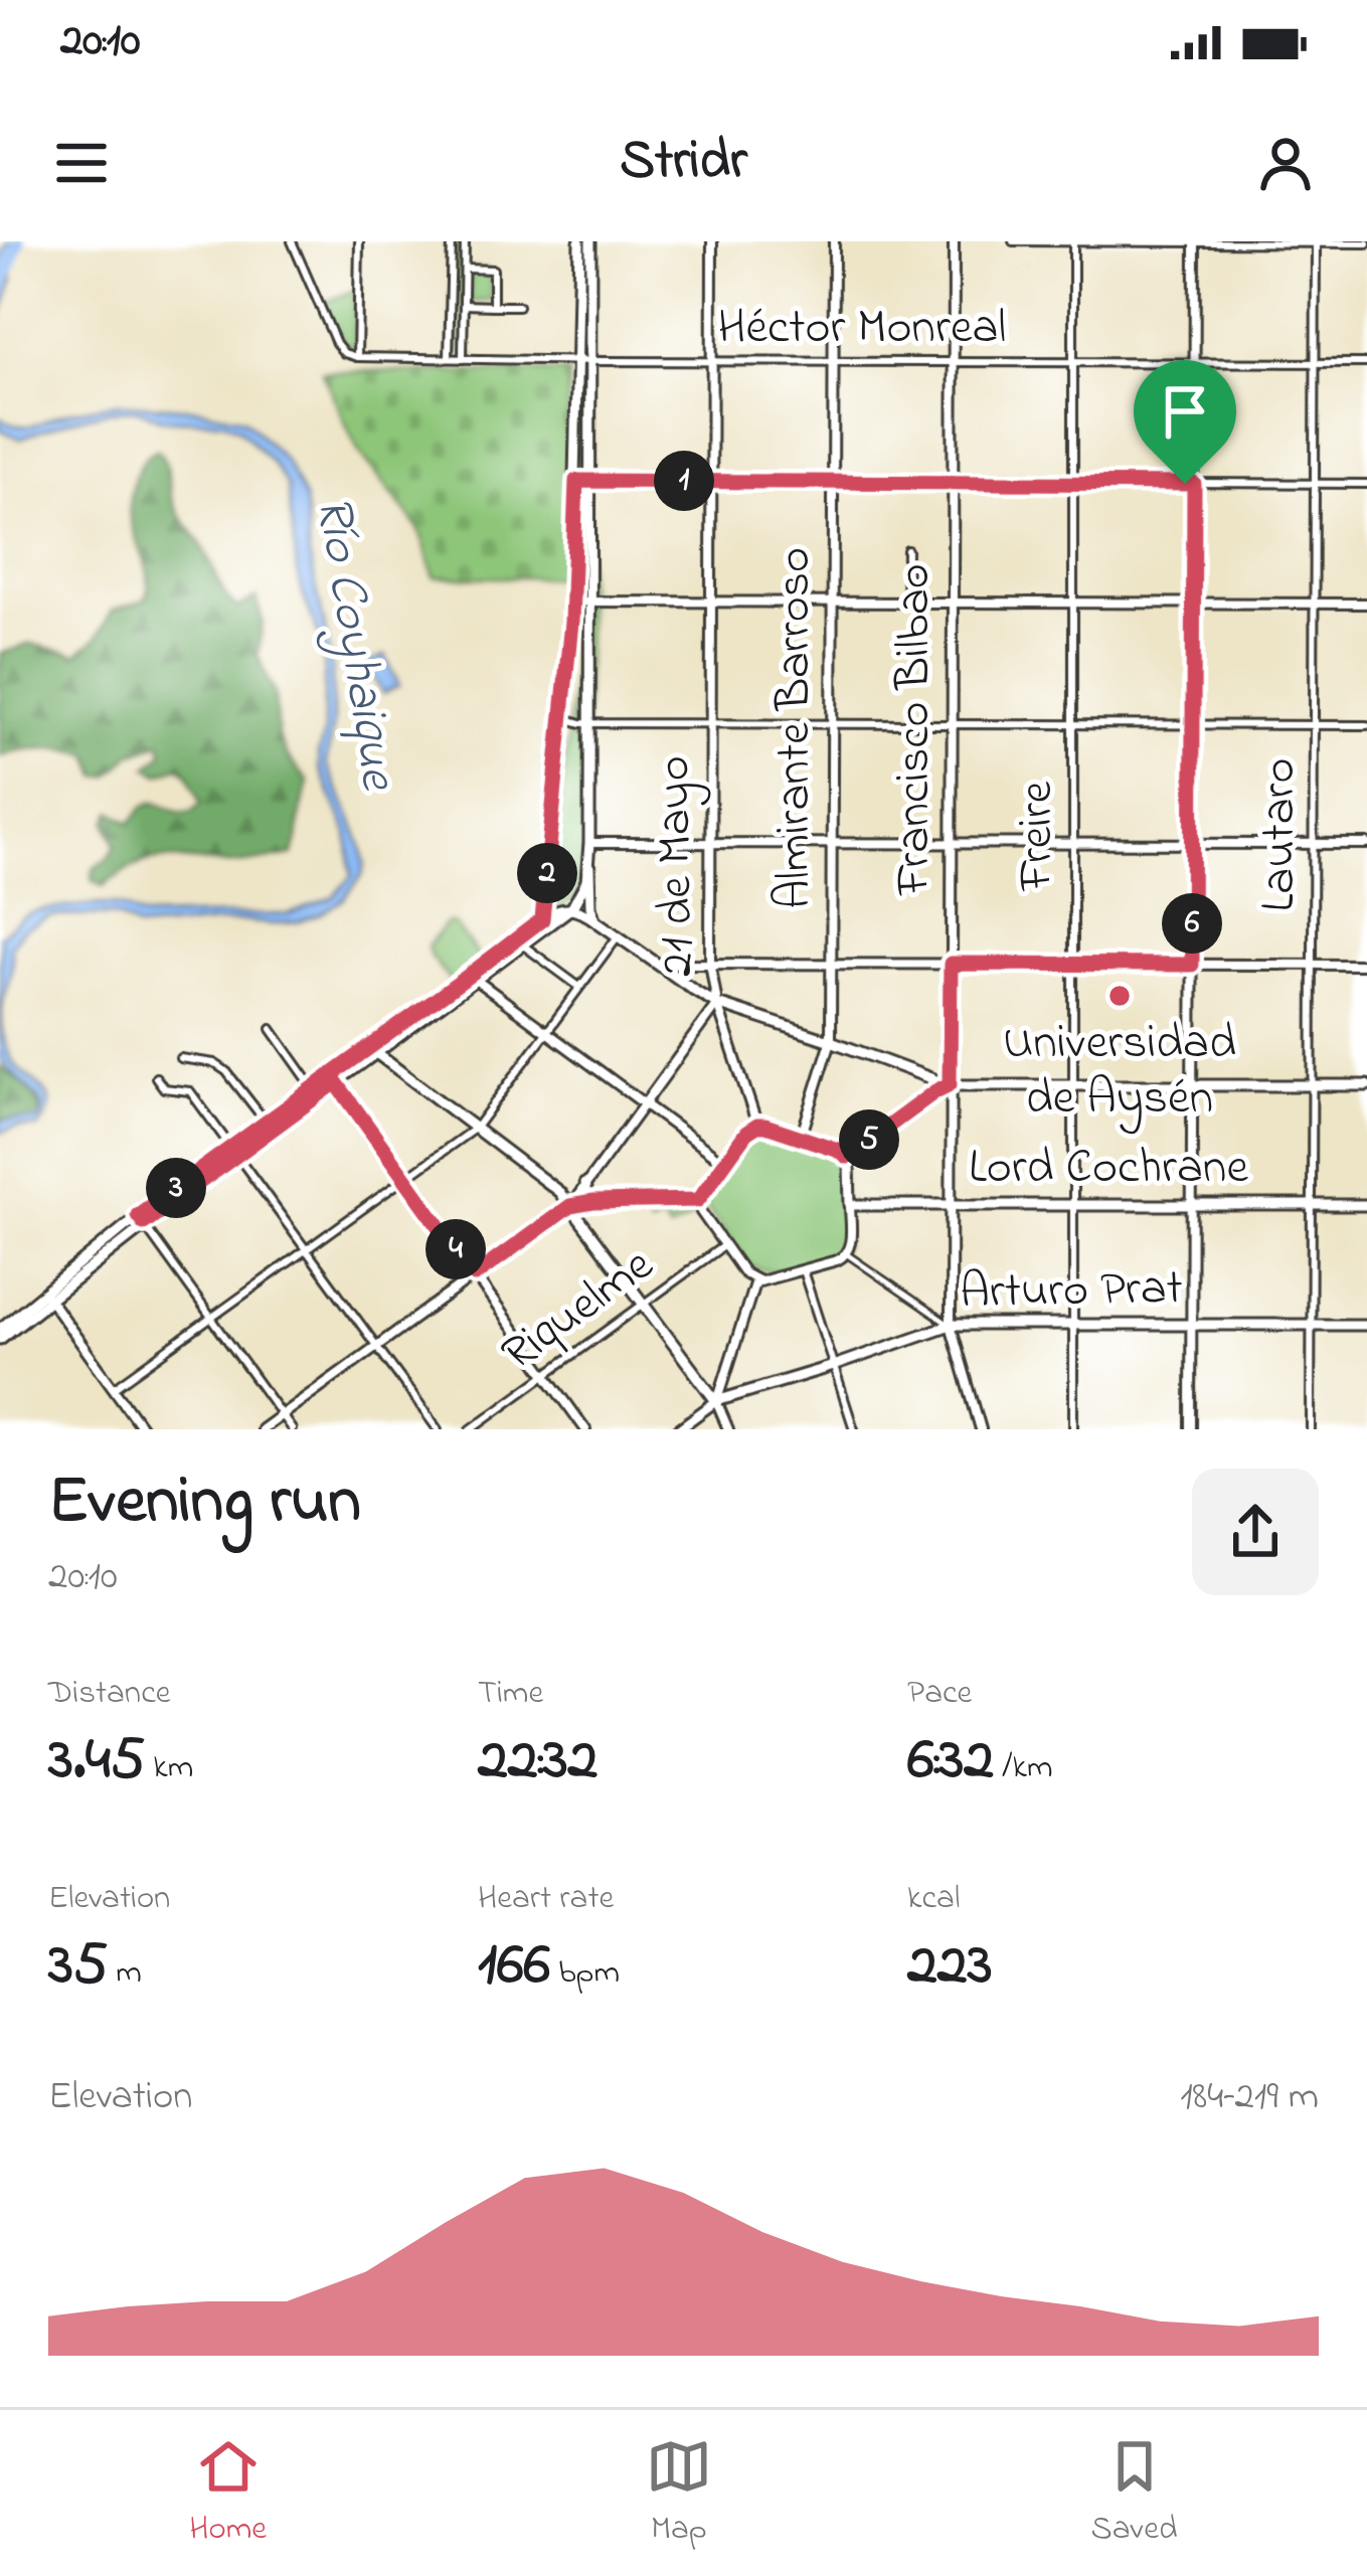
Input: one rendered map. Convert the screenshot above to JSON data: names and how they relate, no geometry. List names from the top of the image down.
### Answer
{
  "streets": {
    "main road": ["Lord Cochrane", "Arturo Prat"],
    "street": [
      "Héctor Monreal",
      "Almirante Barroso",
      "Francisco Bilbao",
      "Lautaro",
      "Freire",
      "21 de Mayo",
      "Riquelme"
    ]
  },
  "crossings": [
    ["Héctor Monreal", "Almirante Barroso"],
    ["Héctor Monreal", "Francisco Bilbao"],
    ["Héctor Monreal", "Lautaro"],
    ["Héctor Monreal", "Freire"],
    ["Héctor Monreal", "21 de Mayo"],
    ["Almirante Barroso", "Lord Cochrane"],
    ["Almirante Barroso", "Riquelme"],
    ["Francisco Bilbao", "Lord Cochrane"],
    ["Francisco Bilbao", "Arturo Prat"],
    ["Lautaro", "Lord Cochrane"],
    ["Lautaro", "Arturo Prat"],
    ["Freire", "Lord Cochrane"],
    ["Freire", "Arturo Prat"],
    ["Lord Cochrane", "Riquelme"]
  ],
  "water": ["Río Coyhaique"],
  "places": ["Universidad de Aysén"],
  "page": {
    "status": "20:10",
    "header": "Stridr",
    "pins": [
      "1",
      "2",
      "6",
      "5",
      "3",
      "4"
    ],
    "heading": ["Evening run", "20:10"],
    "stats": [
      ["Distance", "3.45 km"],
      ["Time", "22:32"],
      ["Pace", "6:32 /km"],
      ["Elevation", "35 m"],
      ["Heart rate", "166 bpm"],
      ["kcal", "223"]
    ],
    "chart": ["Elevation", "184–219 m"],
    "tabs": ["Home", "Map", "Saved"]
  }
}
